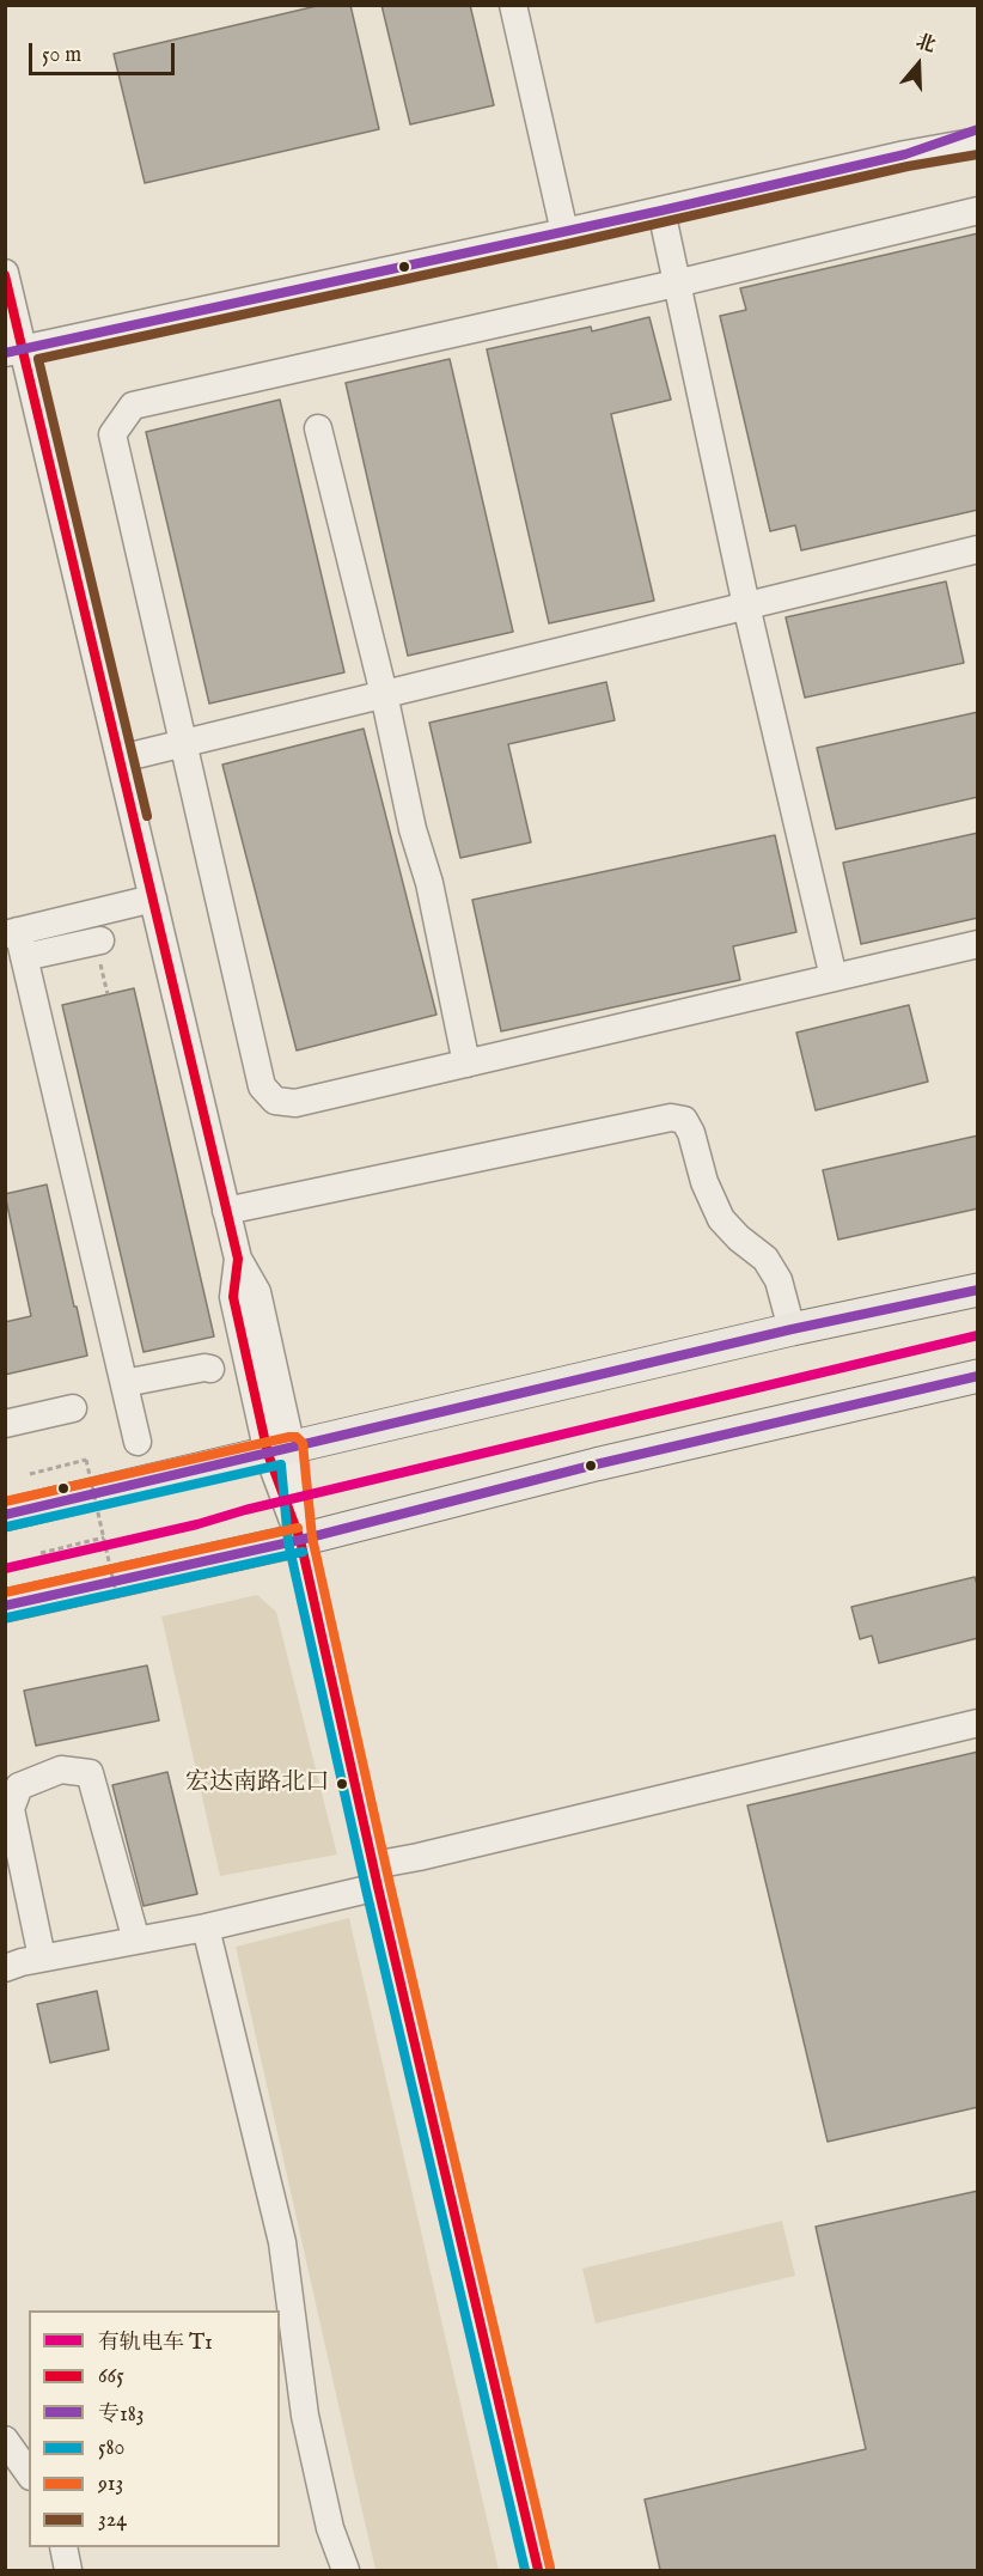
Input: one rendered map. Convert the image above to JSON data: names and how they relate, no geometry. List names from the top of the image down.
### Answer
{
  "places": ["宏达南路北口"],
  "lines": [
    "transit line 专183",
    "transit line 324",
    "transit line 665",
    "tram line T1",
    "transit line 913",
    "transit line 580"
  ],
  "legend": [
    "有轨电车 T1",
    "665",
    "专183",
    "580",
    "913",
    "324"
  ],
  "scale_bar": "50 m",
  "north": "top"
}
